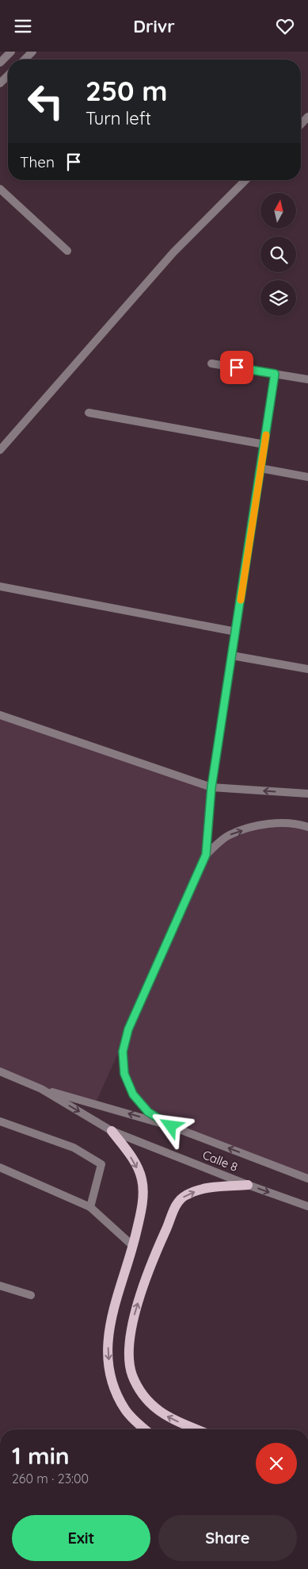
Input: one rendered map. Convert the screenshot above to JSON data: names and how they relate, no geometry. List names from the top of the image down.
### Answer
{
  "streets": {
    "street": ["Calle 8"]
  },
  "north": "top",
  "page": {
    "header": "Drivr",
    "turn": ["250 m", "Turn left"],
    "then": "Then",
    "heading": ["1 min", "260 m · 23:00"],
    "buttons": ["Exit", "Share"]
  }
}
